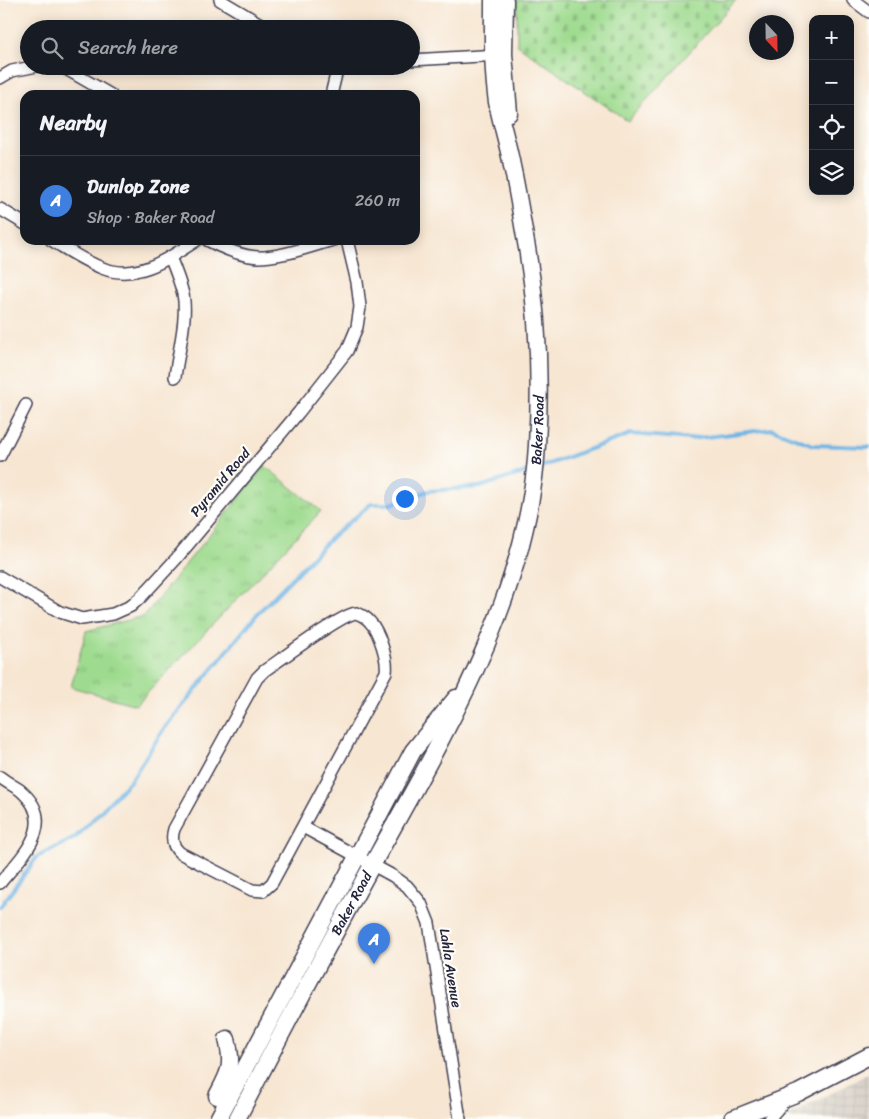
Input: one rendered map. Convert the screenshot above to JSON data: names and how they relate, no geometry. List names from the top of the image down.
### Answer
{
  "streets": {
    "main road": ["Baker Road"],
    "street": ["Pyramid Road", "Lahla Avenue"]
  },
  "crossings": [
    ["Baker Road", "Lahla Avenue"]
  ],
  "north": "bottom",
  "page": {
    "map_buttons": ["+", "−"],
    "search": "Search here",
    "heading": "Nearby",
    "list": [
      {
        "mark": "A",
        "name": "Dunlop Zone",
        "note": "Shop · Baker Road",
        "value": "260 m"
      }
    ],
    "pins": "A"
  }
}
